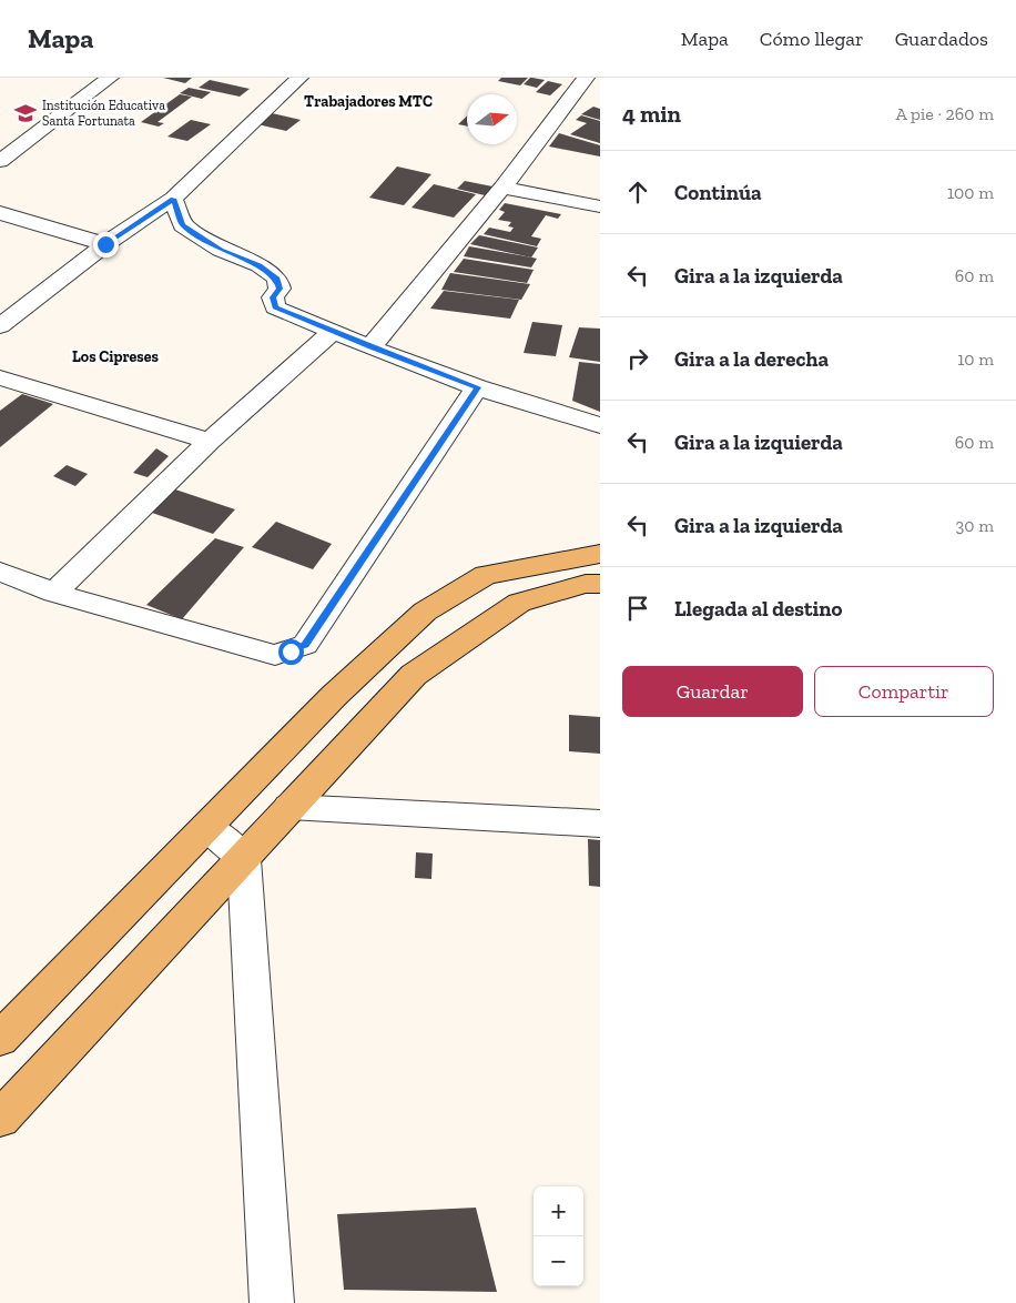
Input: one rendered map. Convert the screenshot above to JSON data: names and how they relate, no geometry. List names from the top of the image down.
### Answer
{
  "districts": ["Trabajadores MTC", "Los Cipreses"],
  "places": {
    "school or university": ["Institución Educativa Santa Fortunata"]
  },
  "north": "right",
  "page": {
    "header": "Mapa",
    "nav": ["Mapa", "Cómo llegar", "Guardados"],
    "heading": ["4 min", "A pie · 260 m"],
    "list": [
      ["Continúa", "100 m"],
      ["Gira a la izquierda", "60 m"],
      ["Gira a la derecha", "10 m"],
      ["Gira a la izquierda", "60 m"],
      ["Gira a la izquierda", "30 m"],
      "Llegada al destino"
    ],
    "buttons": ["Guardar", "Compartir"],
    "map_buttons": ["+", "−"]
  }
}
